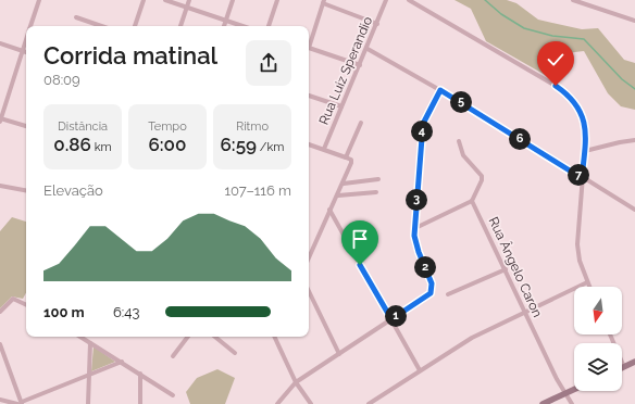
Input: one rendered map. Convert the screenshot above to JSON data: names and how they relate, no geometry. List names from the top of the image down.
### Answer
{
  "streets": {
    "street": ["Rua Luiz Sperandio", "Rua Ângelo Caron"]
  },
  "north": "bottom",
  "page": {
    "heading": ["Corrida matinal", "08:09"],
    "pins": [
      "5",
      "4",
      "6",
      "7",
      "3",
      "2",
      "1"
    ],
    "stats": [
      ["Distância", "0.86 km"],
      ["Tempo", "6:00"],
      ["Ritmo", "6:59 /km"]
    ],
    "chart": ["Elevação", "107–116 m"],
    "list": [
      {
        "name": "100 m",
        "note": "6:43"
      }
    ]
  }
}
